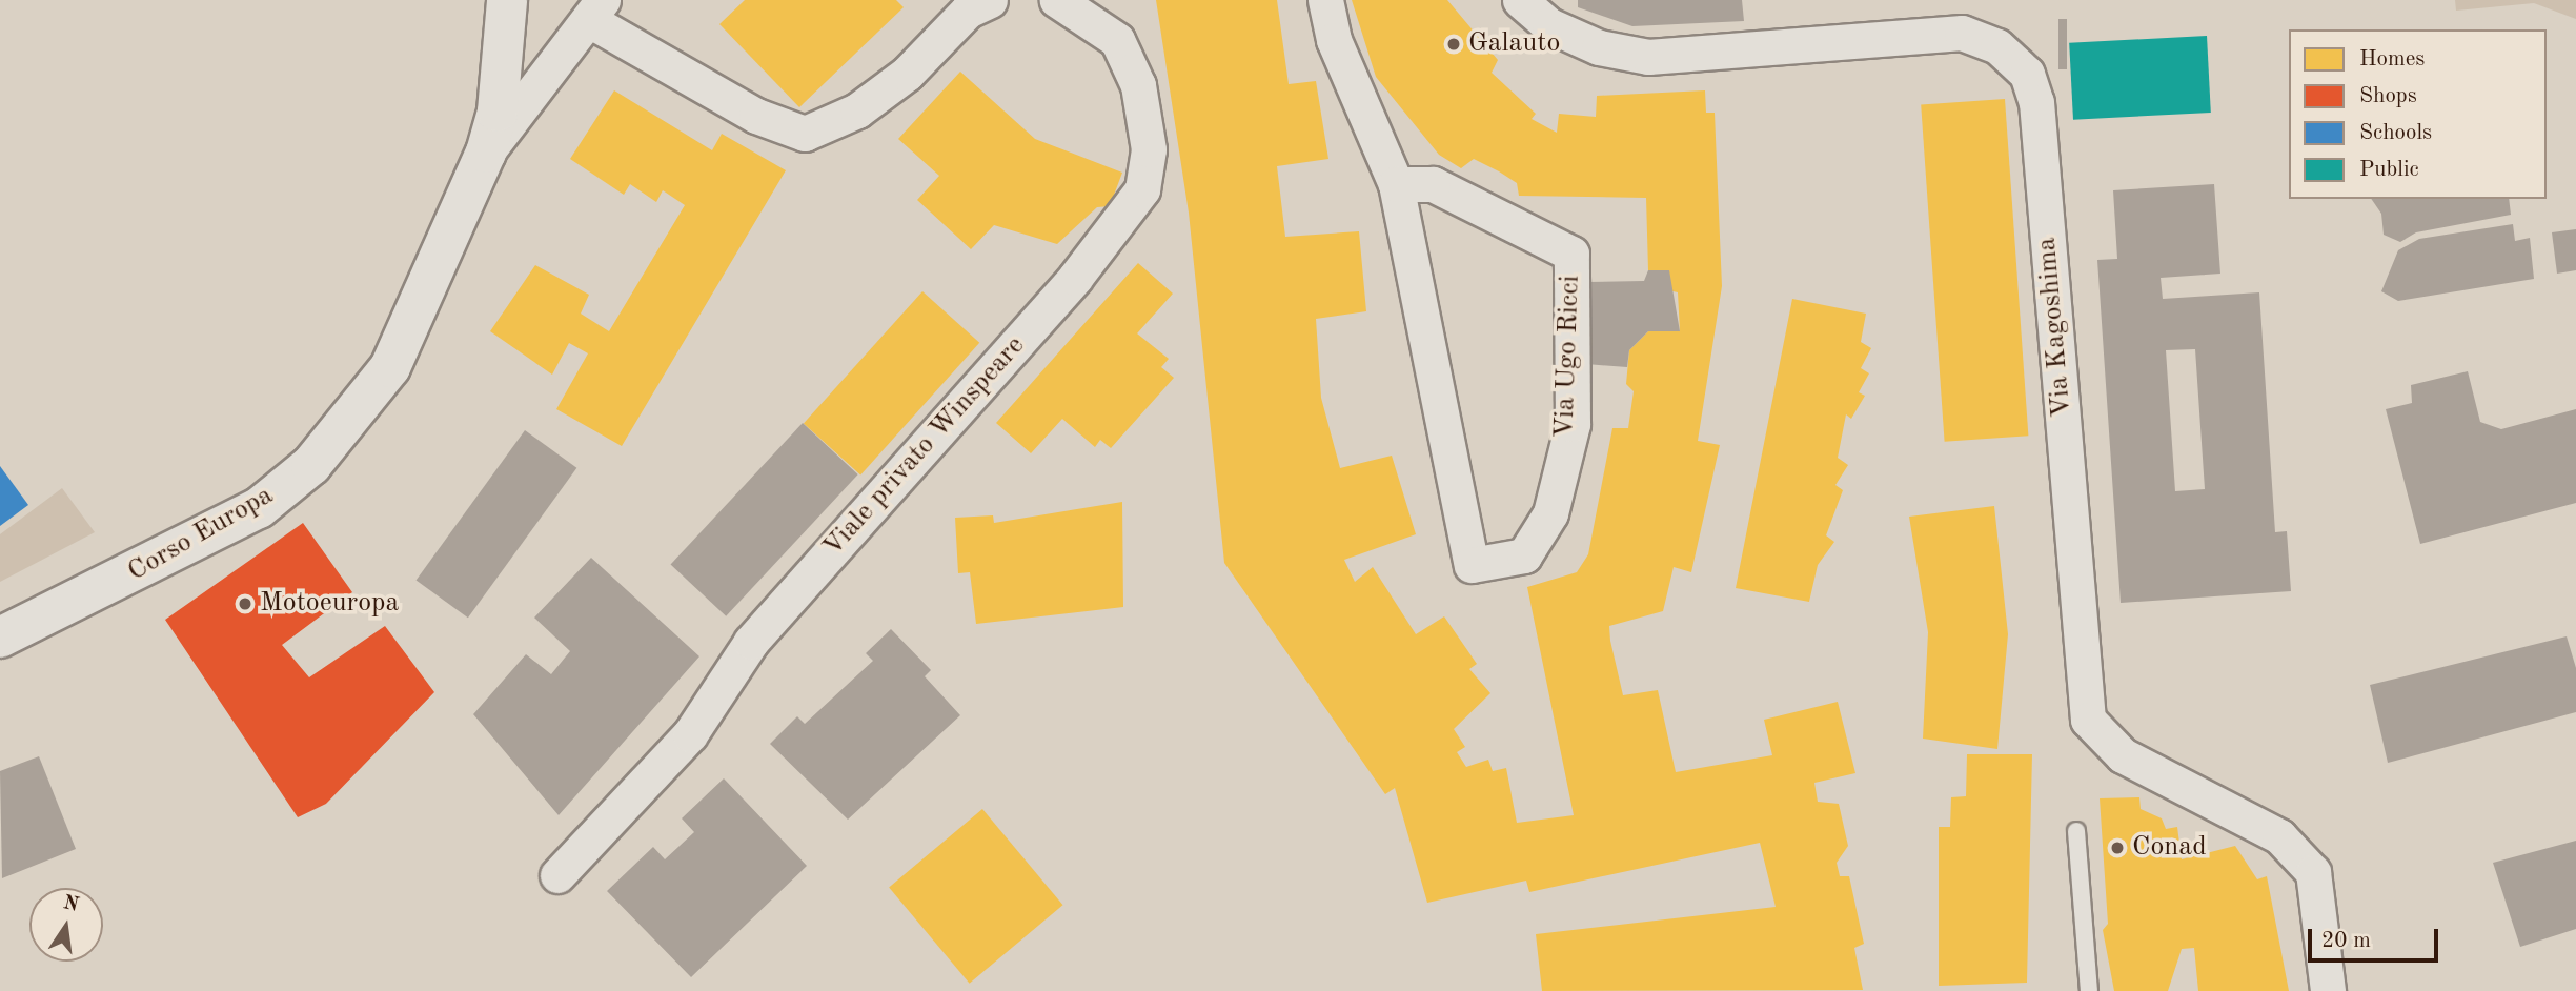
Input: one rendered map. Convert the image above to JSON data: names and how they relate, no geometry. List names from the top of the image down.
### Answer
{
  "streets": {
    "main road": ["Corso Europa"],
    "street": ["Via Kagoshima", "Via Ugo Ricci", "Viale privato Winspeare"]
  },
  "places": ["Galauto", "Motoeuropa", "Conad"],
  "legend": [
    "Homes",
    "Shops",
    "Schools",
    "Public"
  ],
  "scale_bar": "20 m",
  "north": "top"
}
